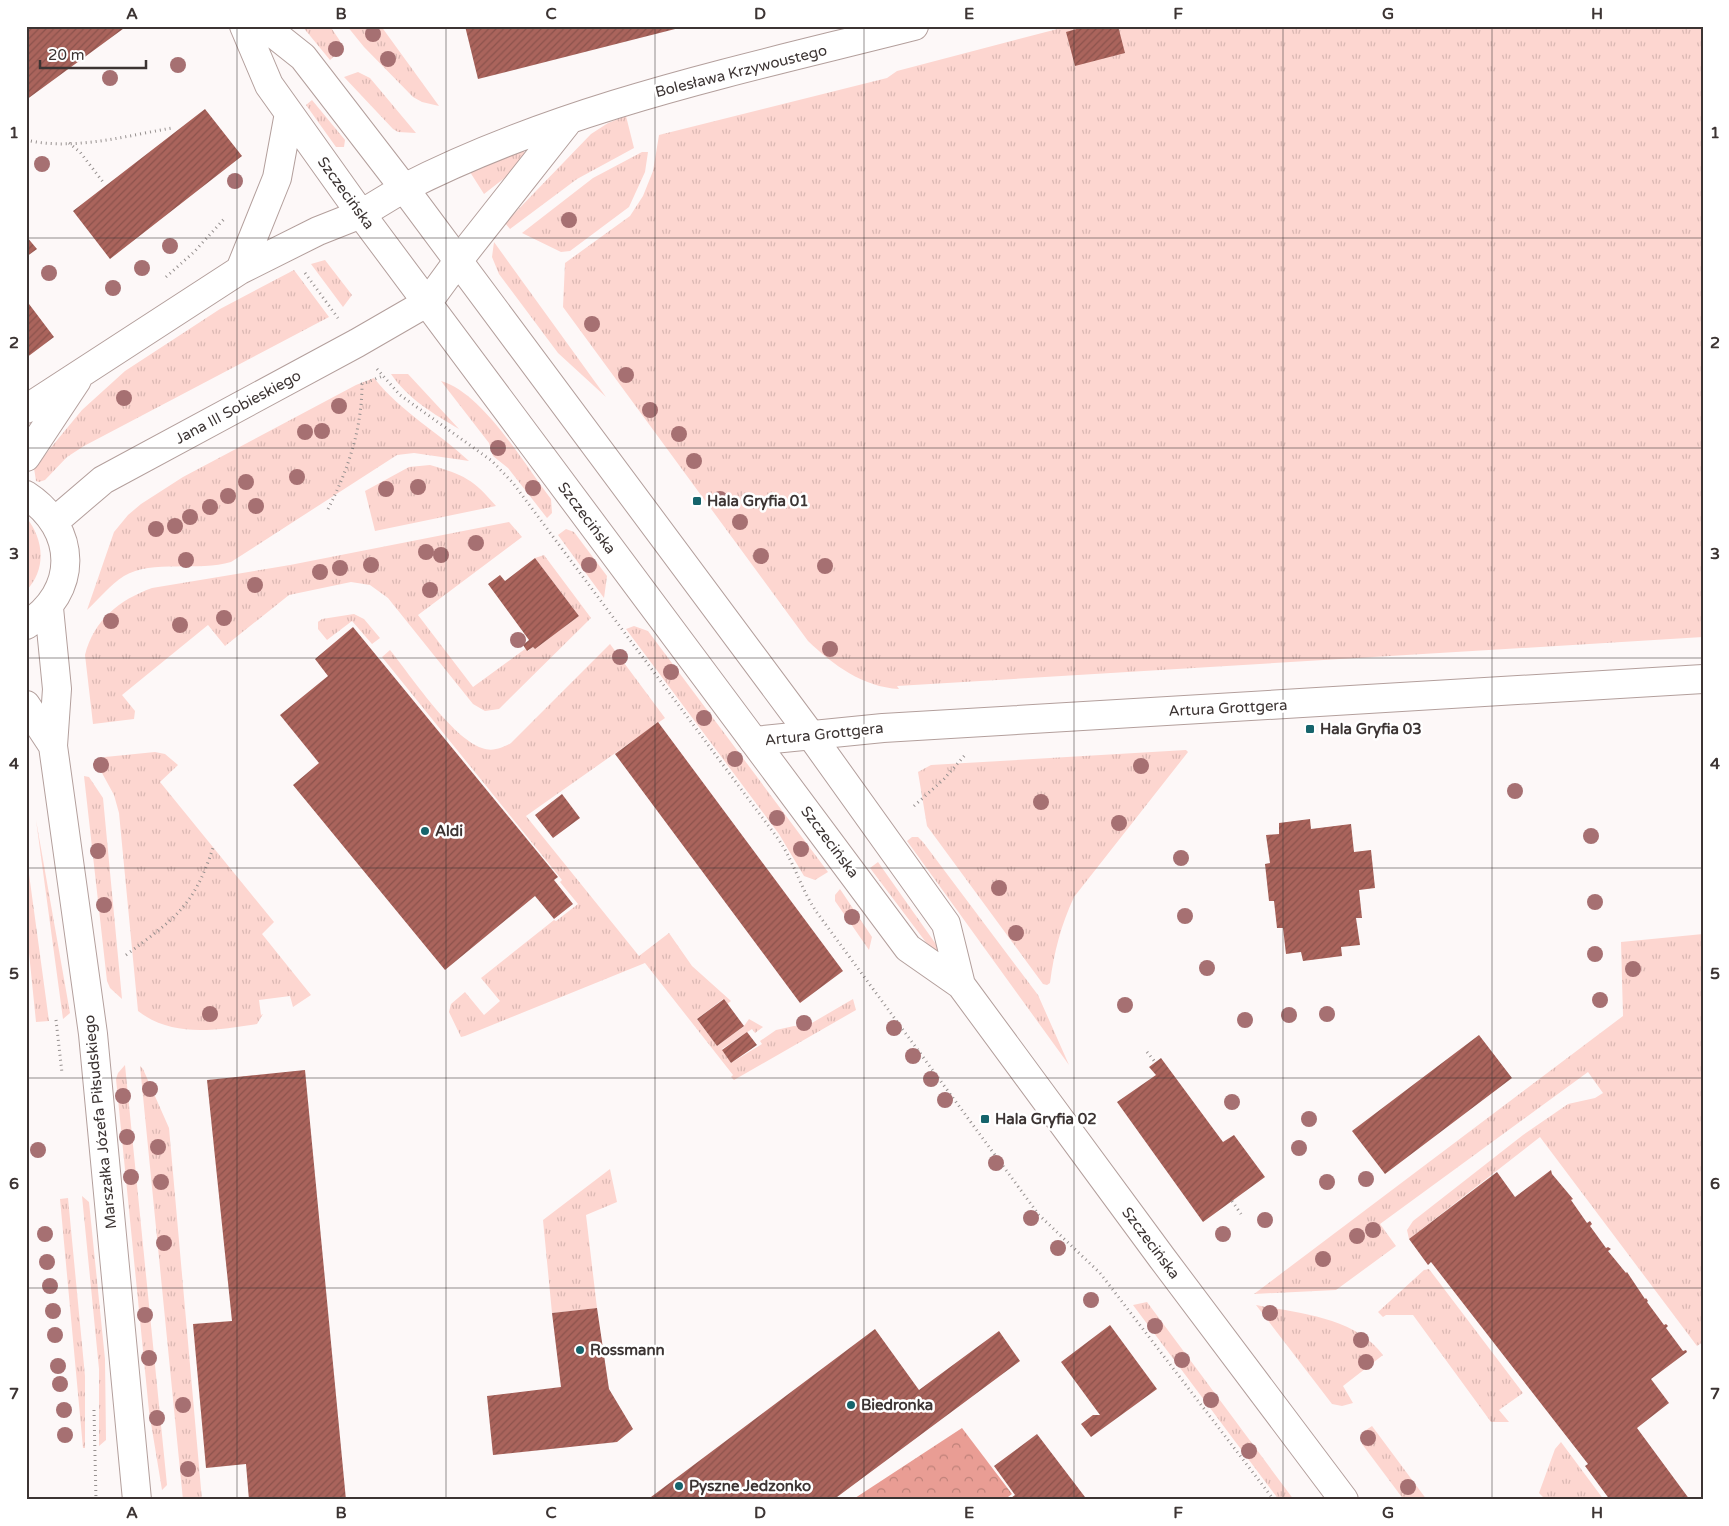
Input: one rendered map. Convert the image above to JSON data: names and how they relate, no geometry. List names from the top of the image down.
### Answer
{
  "streets": {
    "street": [
      "Bolesława Krzywoustego",
      "Szczecińska",
      "Jana III Sobieskiego",
      "Artura Grottgera",
      "Marszałka Józefa Piłsudskiego"
    ]
  },
  "crossings": [
    ["Bolesława Krzywoustego", "Szczecińska"],
    ["Szczecińska", "Jana III Sobieskiego"],
    ["Szczecińska", "Artura Grottgera"]
  ],
  "places": {
    "transit": ["Hala Gryfia 01", "Hala Gryfia 03", "Hala Gryfia 02"],
    "other": [
      "Aldi",
      "Rossmann",
      "Biedronka",
      "Pyszne Jedzonko"
    ]
  },
  "scale_bar": "20 m",
  "grid": {
    "columns": [
      "A",
      "B",
      "C",
      "D",
      "E",
      "F",
      "G",
      "H"
    ],
    "rows": [
      "1",
      "2",
      "3",
      "4",
      "5",
      "6",
      "7"
    ]
  }
}
